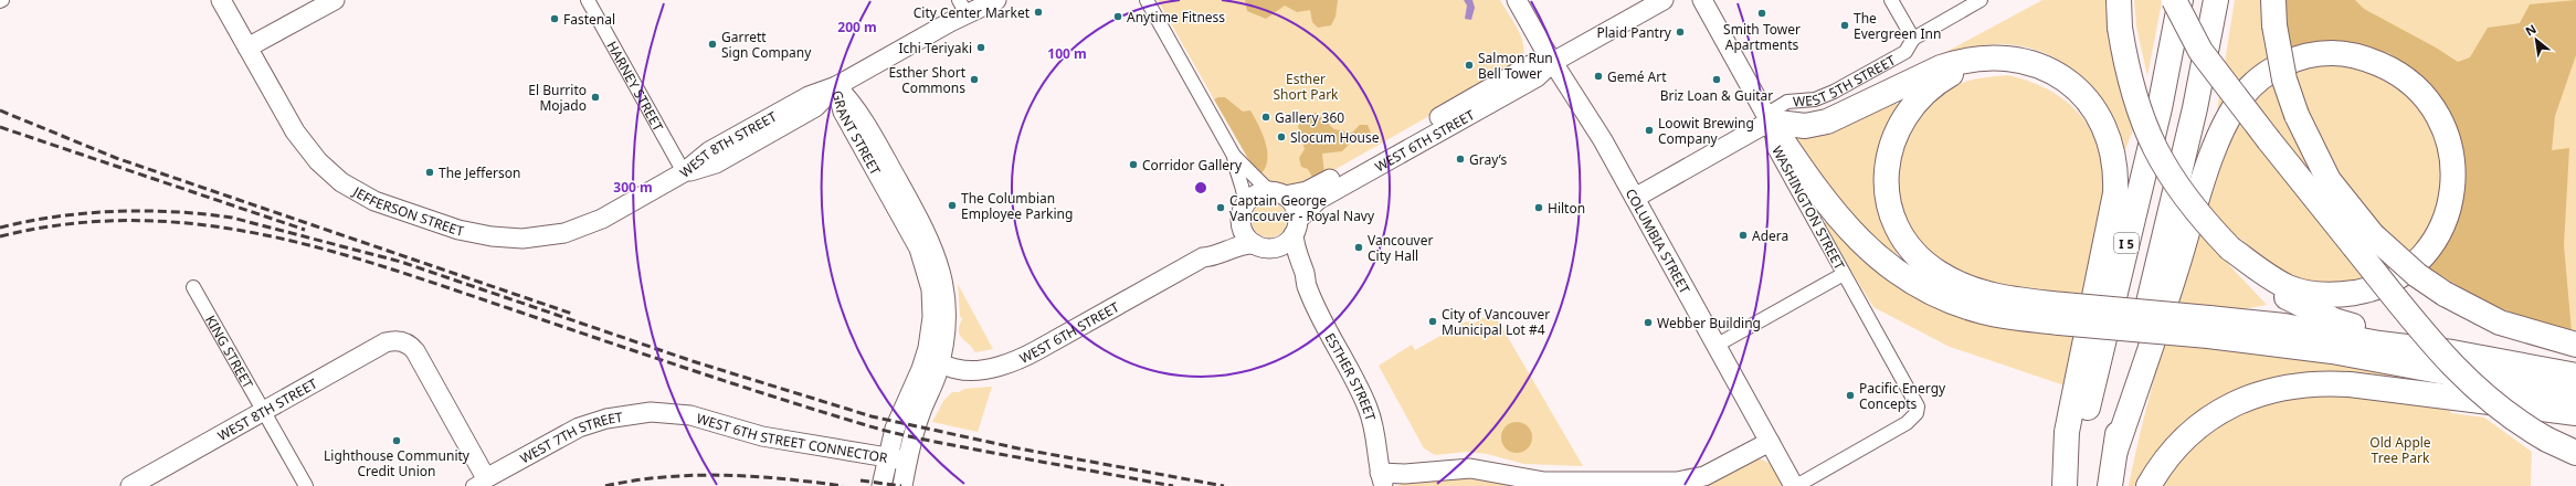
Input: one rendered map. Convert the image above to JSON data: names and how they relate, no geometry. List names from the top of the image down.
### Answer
{
  "streets": {
    "highway": ["I 5"],
    "street": [
      "WEST 5TH STREET",
      "HARNEY STREET",
      "GRANT STREET",
      "WEST 6TH STREET",
      "WEST 8TH STREET",
      "WASHINGTON STREET",
      "JEFFERSON STREET",
      "COLUMBIA STREET",
      "KING STREET",
      "ESTHER STREET",
      "WEST 6TH STREET CONNECTOR",
      "WEST 7TH STREET"
    ]
  },
  "crossings": [
    ["WEST 5TH STREET", "WASHINGTON STREET"],
    ["WEST 5TH STREET", "COLUMBIA STREET"],
    ["HARNEY STREET", "WEST 8TH STREET"],
    ["HARNEY STREET", "JEFFERSON STREET"],
    ["GRANT STREET", "WEST 6TH STREET"],
    ["GRANT STREET", "WEST 8TH STREET"],
    ["GRANT STREET", "WEST 6TH STREET CONNECTOR"],
    ["WEST 6TH STREET", "COLUMBIA STREET"],
    ["WEST 6TH STREET", "ESTHER STREET"],
    ["WEST 8TH STREET", "JEFFERSON STREET"],
    ["WEST 8TH STREET", "KING STREET"],
    ["WEST 8TH STREET", "WEST 7TH STREET"],
    ["WASHINGTON STREET", "COLUMBIA STREET"],
    ["WEST 6TH STREET CONNECTOR", "WEST 7TH STREET"]
  ],
  "parks": ["Esther Short Park", "Old Apple Tree Park"],
  "places": [
    "City Center Market",
    "Smith Tower Apartments",
    "Anytime Fitness",
    "Fastenal",
    "The Evergreen Inn",
    "Plaid Pantry",
    "Garrett Sign Company",
    "Ichi Teriyaki",
    "Salmon Run Bell Tower",
    "Gemé Art",
    "Esther Short Commons",
    "Briz Loan & Guitar",
    "El Burrito Mojado",
    "Gallery 360",
    "Loowit Brewing Company",
    "Slocum House",
    "Gray’s",
    "Corridor Gallery",
    "The Jefferson",
    "The Columbian Employee Parking",
    "Captain George Vancouver - Royal Navy",
    "Hilton",
    "Adera",
    "Vancouver City Hall",
    "City of Vancouver Municipal Lot #4",
    "Webber Building",
    "Pacific Energy Concepts",
    "Lighthouse Community Credit Union"
  ],
  "north": "top left",
  "rings": ["200 m", "100 m", "300 m"]
}
